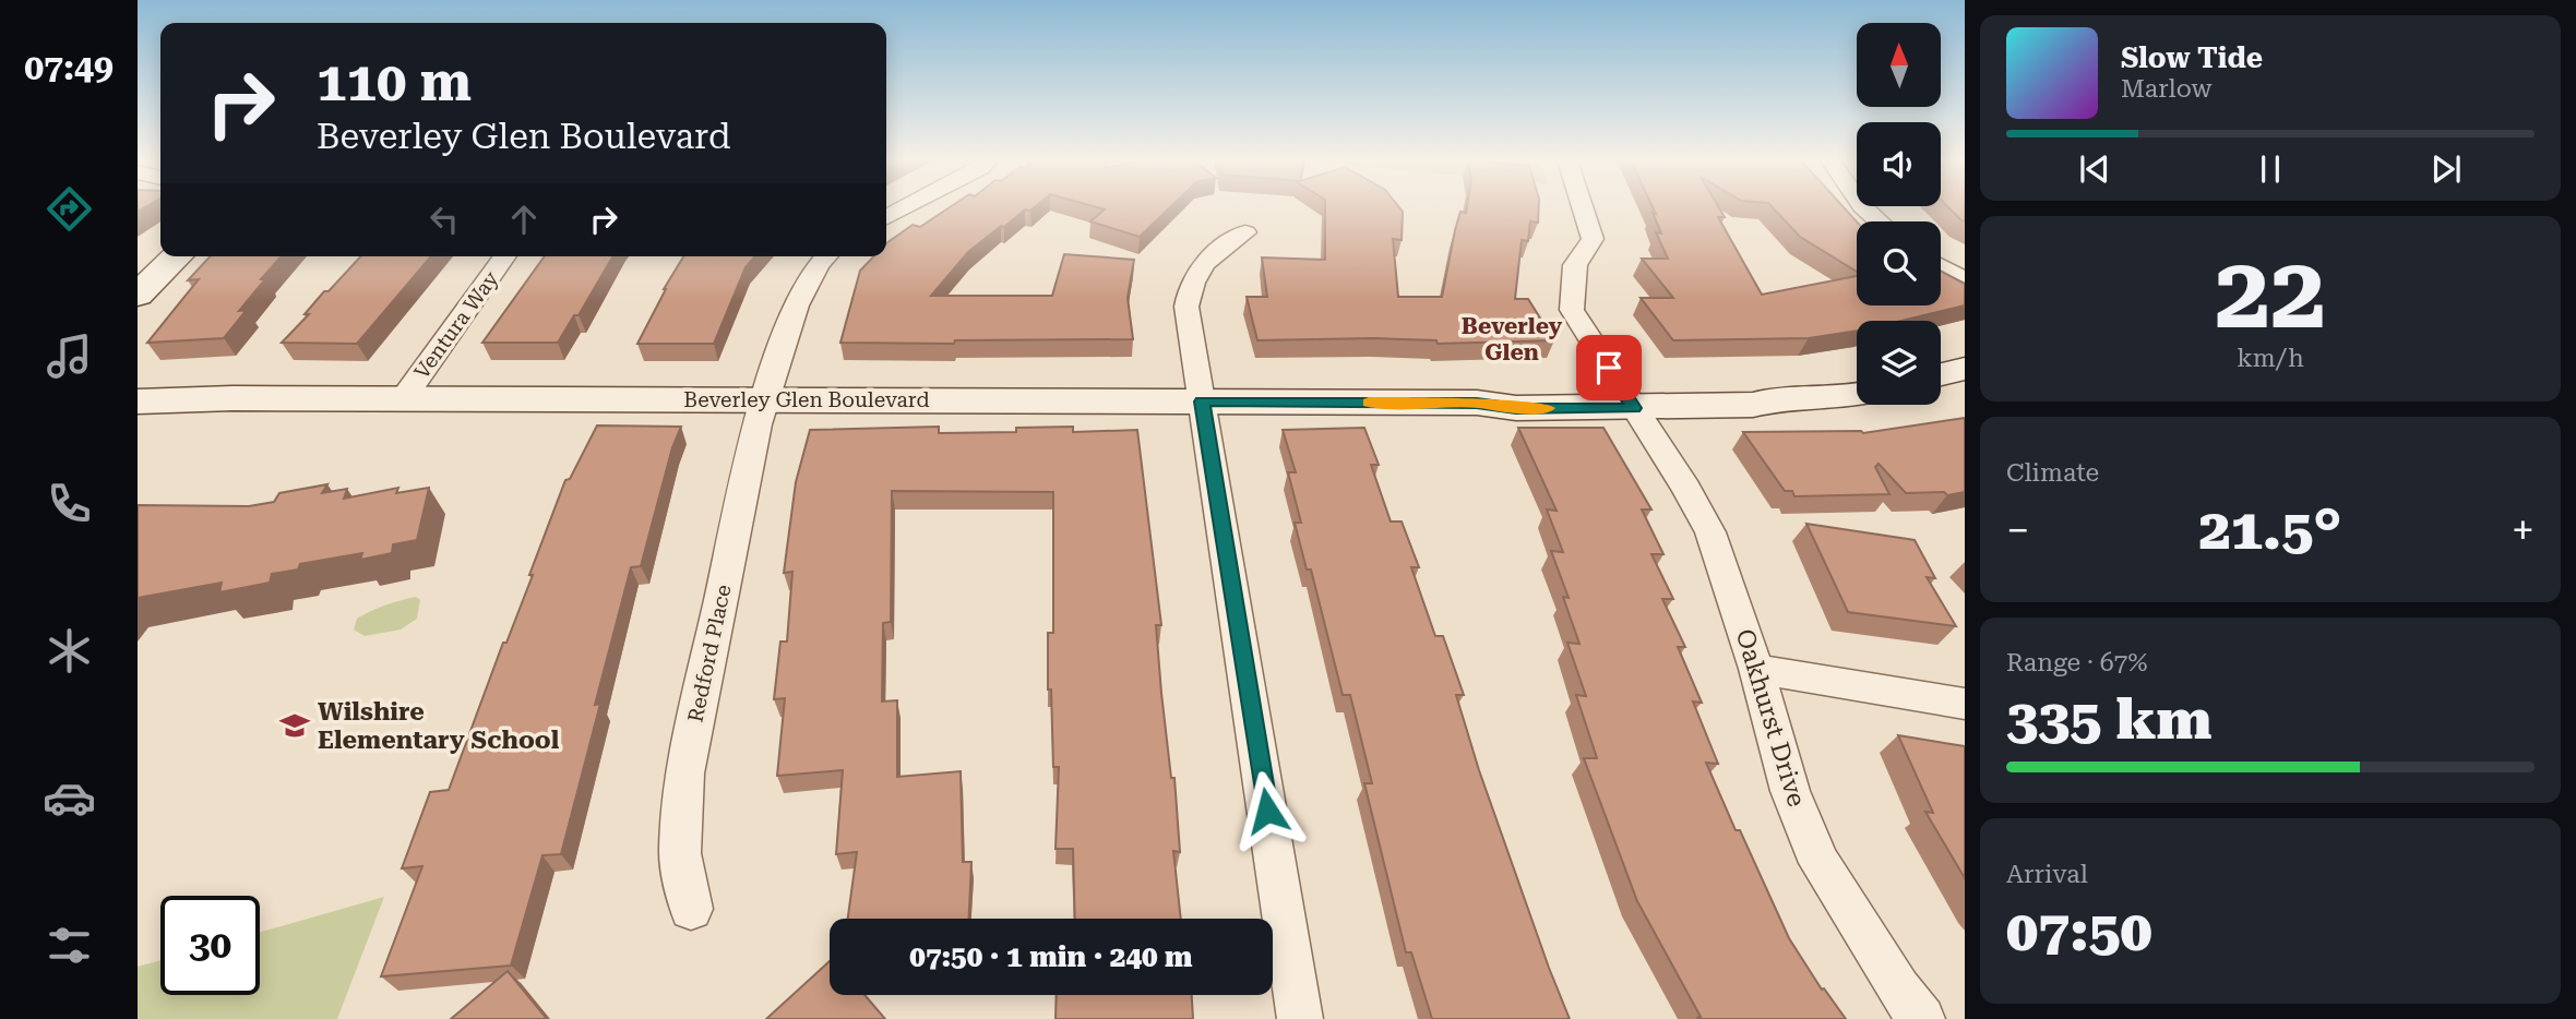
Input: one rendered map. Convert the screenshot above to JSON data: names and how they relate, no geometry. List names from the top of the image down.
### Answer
{
  "streets": {
    "street": [
      "Ventura Way",
      "Beverley Glen Boulevard",
      "Redford Place",
      "Oakhurst Drive"
    ]
  },
  "crossings": [
    ["Ventura Way", "Beverley Glen Boulevard"],
    ["Beverley Glen Boulevard", "Redford Place"],
    ["Beverley Glen Boulevard", "Oakhurst Drive"]
  ],
  "districts": ["Beverley Glen"],
  "places": {
    "school or university": ["Wilshire Elementary School"]
  },
  "north": "top",
  "page": {
    "tabs": "07:49",
    "turn": ["110 m", "Beverley Glen Boulevard"],
    "song": ["Slow Tide", "Marlow"],
    "tile": [
      ["22", "km/h"],
      "Climate",
      ["Range · 67%", "335 km"],
      ["Arrival", "07:50"]
    ],
    "heat": ["−", "21.5°", "+"],
    "limit": "30",
    "trip": "07:50 · 1 min · 240 m"
  }
}
